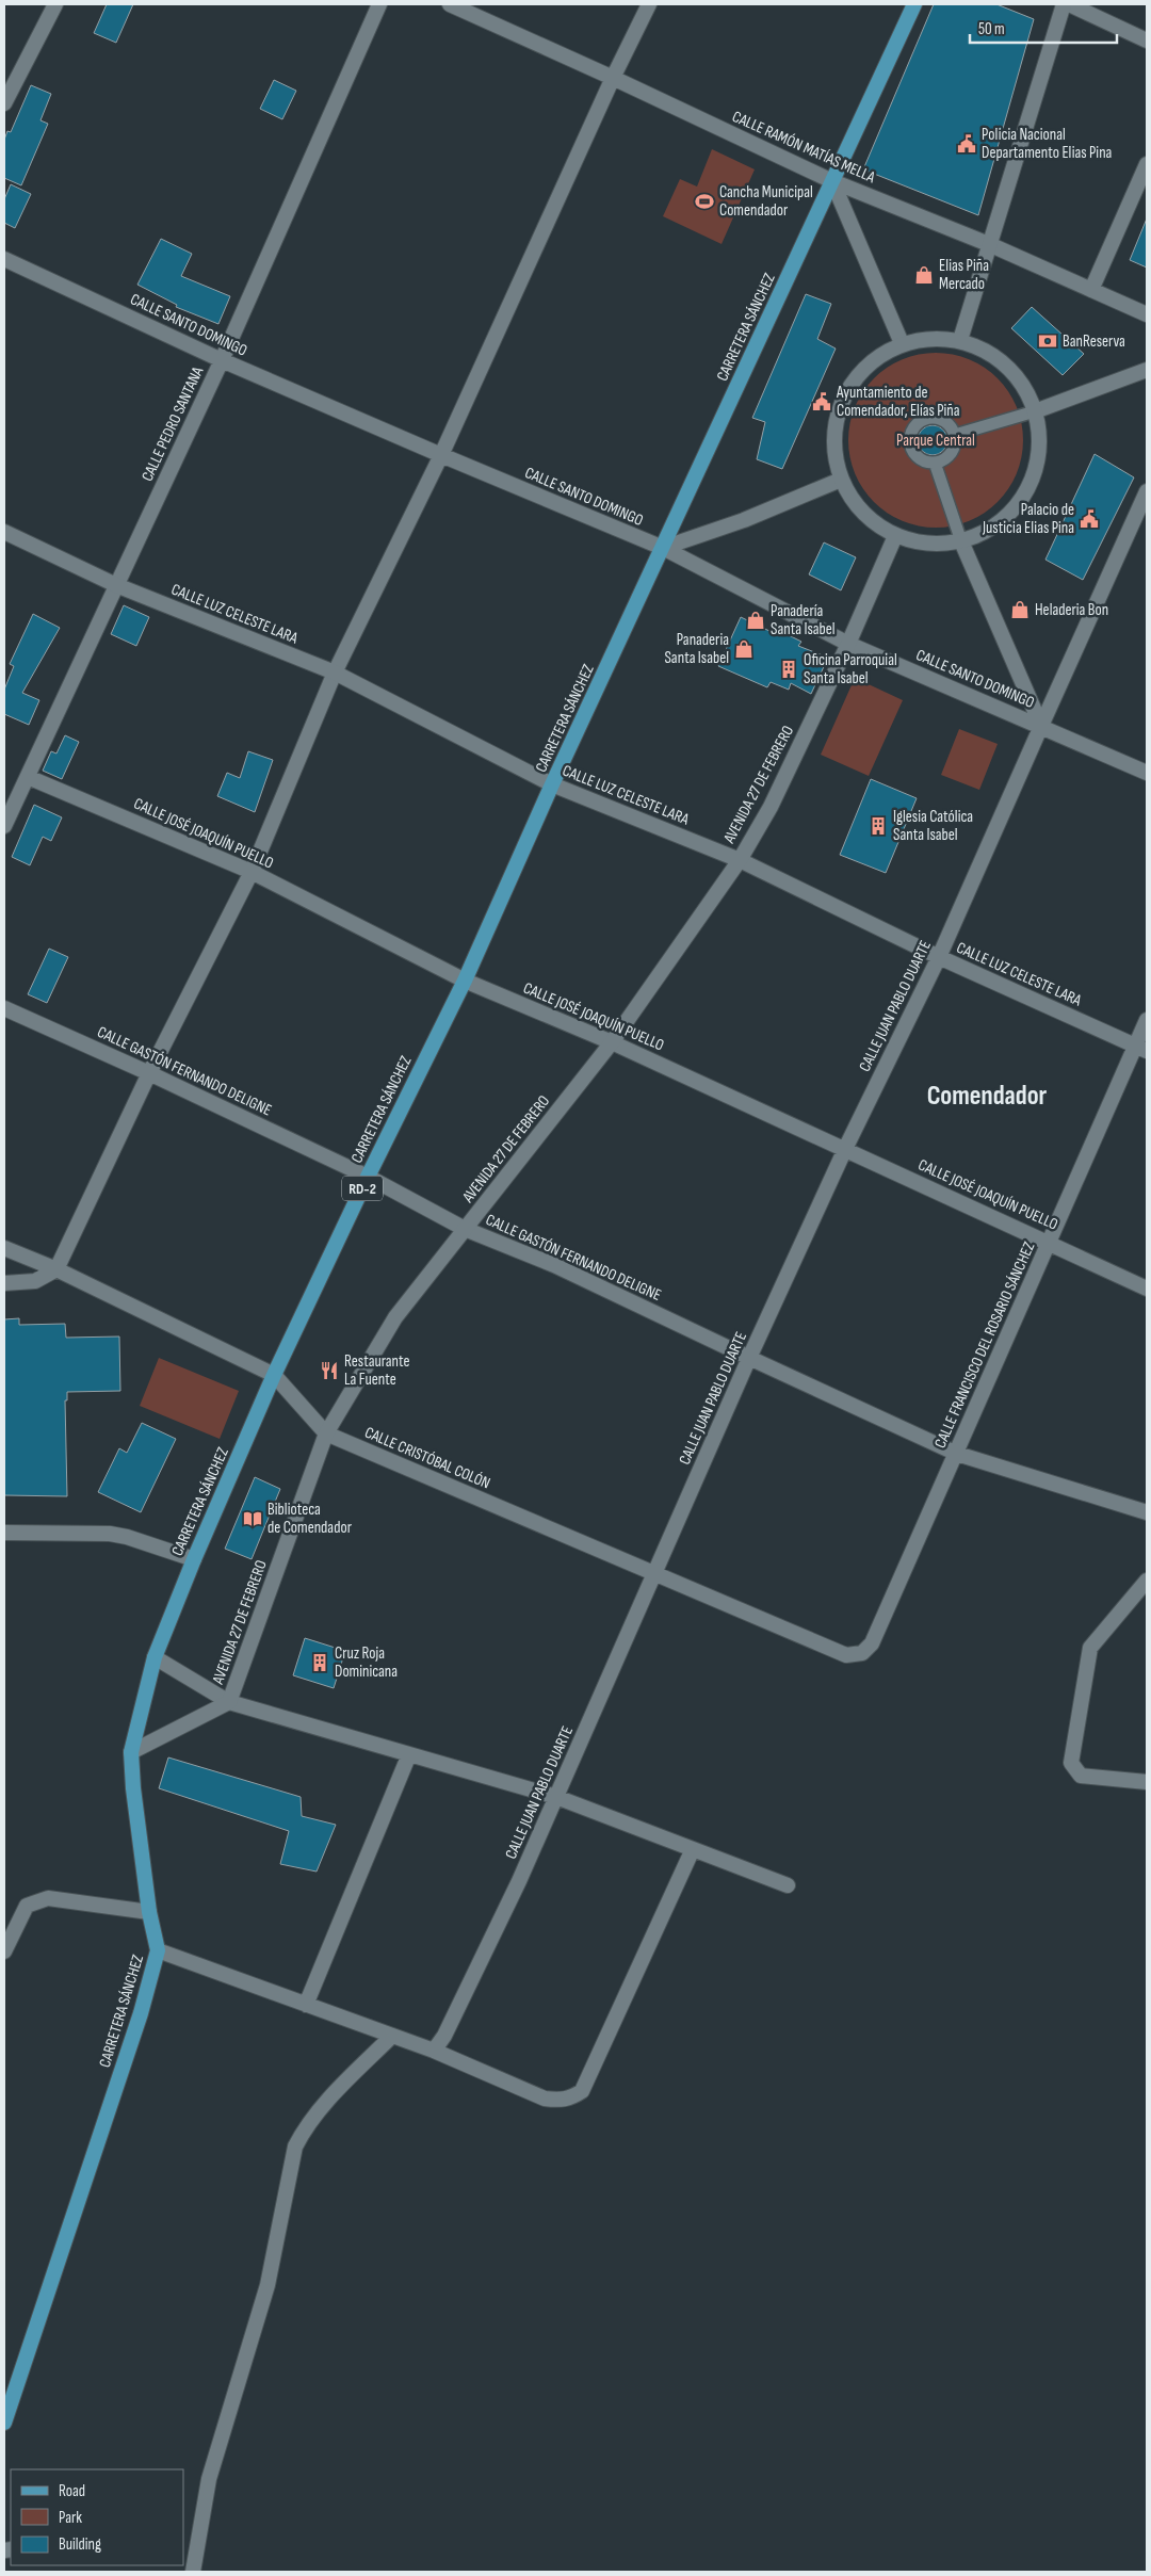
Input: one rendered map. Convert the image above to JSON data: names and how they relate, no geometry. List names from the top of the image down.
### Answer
{
  "streets": {
    "main road": ["CARRETERA SÁNCHEZ", "RD-2"],
    "street": [
      "CALLE RAMÓN MATÍAS MELLA",
      "CALLE SANTO DOMINGO",
      "CALLE PEDRO SANTANA",
      "CALLE LUZ CELESTE LARA",
      "AVENIDA 27 DE FEBRERO",
      "CALLE JOSÉ JOAQUÍN PUELLO",
      "CALLE JUAN PABLO DUARTE",
      "CALLE GASTÓN FERNANDO DELIGNE",
      "CALLE FRANCISCO DEL ROSARIO SÁNCHEZ",
      "CALLE CRISTÓBAL COLÓN"
    ]
  },
  "crossings": [
    ["CALLE RAMÓN MATÍAS MELLA", "CARRETERA SÁNCHEZ"],
    ["CALLE SANTO DOMINGO", "CARRETERA SÁNCHEZ"],
    ["CALLE SANTO DOMINGO", "CALLE PEDRO SANTANA"],
    ["CALLE SANTO DOMINGO", "AVENIDA 27 DE FEBRERO"],
    ["CALLE SANTO DOMINGO", "CALLE JUAN PABLO DUARTE"],
    ["CARRETERA SÁNCHEZ", "CALLE LUZ CELESTE LARA"],
    ["CARRETERA SÁNCHEZ", "AVENIDA 27 DE FEBRERO"],
    ["CARRETERA SÁNCHEZ", "CALLE JOSÉ JOAQUÍN PUELLO"],
    ["CARRETERA SÁNCHEZ", "CALLE GASTÓN FERNANDO DELIGNE"],
    ["CARRETERA SÁNCHEZ", "CALLE CRISTÓBAL COLÓN"],
    ["CALLE PEDRO SANTANA", "CALLE LUZ CELESTE LARA"],
    ["CALLE PEDRO SANTANA", "CALLE JOSÉ JOAQUÍN PUELLO"],
    ["CALLE LUZ CELESTE LARA", "AVENIDA 27 DE FEBRERO"],
    ["CALLE LUZ CELESTE LARA", "CALLE JUAN PABLO DUARTE"],
    ["CALLE LUZ CELESTE LARA", "CALLE FRANCISCO DEL ROSARIO SÁNCHEZ"],
    ["AVENIDA 27 DE FEBRERO", "CALLE JOSÉ JOAQUÍN PUELLO"],
    ["AVENIDA 27 DE FEBRERO", "CALLE GASTÓN FERNANDO DELIGNE"],
    ["AVENIDA 27 DE FEBRERO", "CALLE CRISTÓBAL COLÓN"],
    ["CALLE JOSÉ JOAQUÍN PUELLO", "CALLE JUAN PABLO DUARTE"],
    ["CALLE JOSÉ JOAQUÍN PUELLO", "CALLE FRANCISCO DEL ROSARIO SÁNCHEZ"],
    ["CALLE JUAN PABLO DUARTE", "CALLE GASTÓN FERNANDO DELIGNE"],
    ["CALLE JUAN PABLO DUARTE", "CALLE CRISTÓBAL COLÓN"],
    ["CALLE GASTÓN FERNANDO DELIGNE", "CALLE FRANCISCO DEL ROSARIO SÁNCHEZ"],
    ["CALLE FRANCISCO DEL ROSARIO SÁNCHEZ", "CALLE CRISTÓBAL COLÓN"]
  ],
  "districts": ["Comendador"],
  "parks": ["Parque Central"],
  "places": {
    "public building": ["Policia Nacional Departamento Elias Pina", "Ayuntamiento de Comendador, Elías Piña", "Palacio de Justicia Elias Pina"],
    "sports": ["Cancha Municipal Comendador"],
    "shop": [
      "Elias Piña Mercado",
      "Heladeria Bon",
      "Panadería Santa Isabel",
      "Panaderia Santa Isabel"
    ],
    "bank": ["BanReserva"],
    "building": ["Oficina Parroquial Santa Isabel", "Iglesia Católica Santa Isabel", "Cruz Roja Dominicana"],
    "restaurant": ["Restaurante La Fuente"],
    "library": ["Biblioteca de Comendador"]
  },
  "legend": ["Road", "Park", "Building"],
  "scale_bar": "50 m"
}
